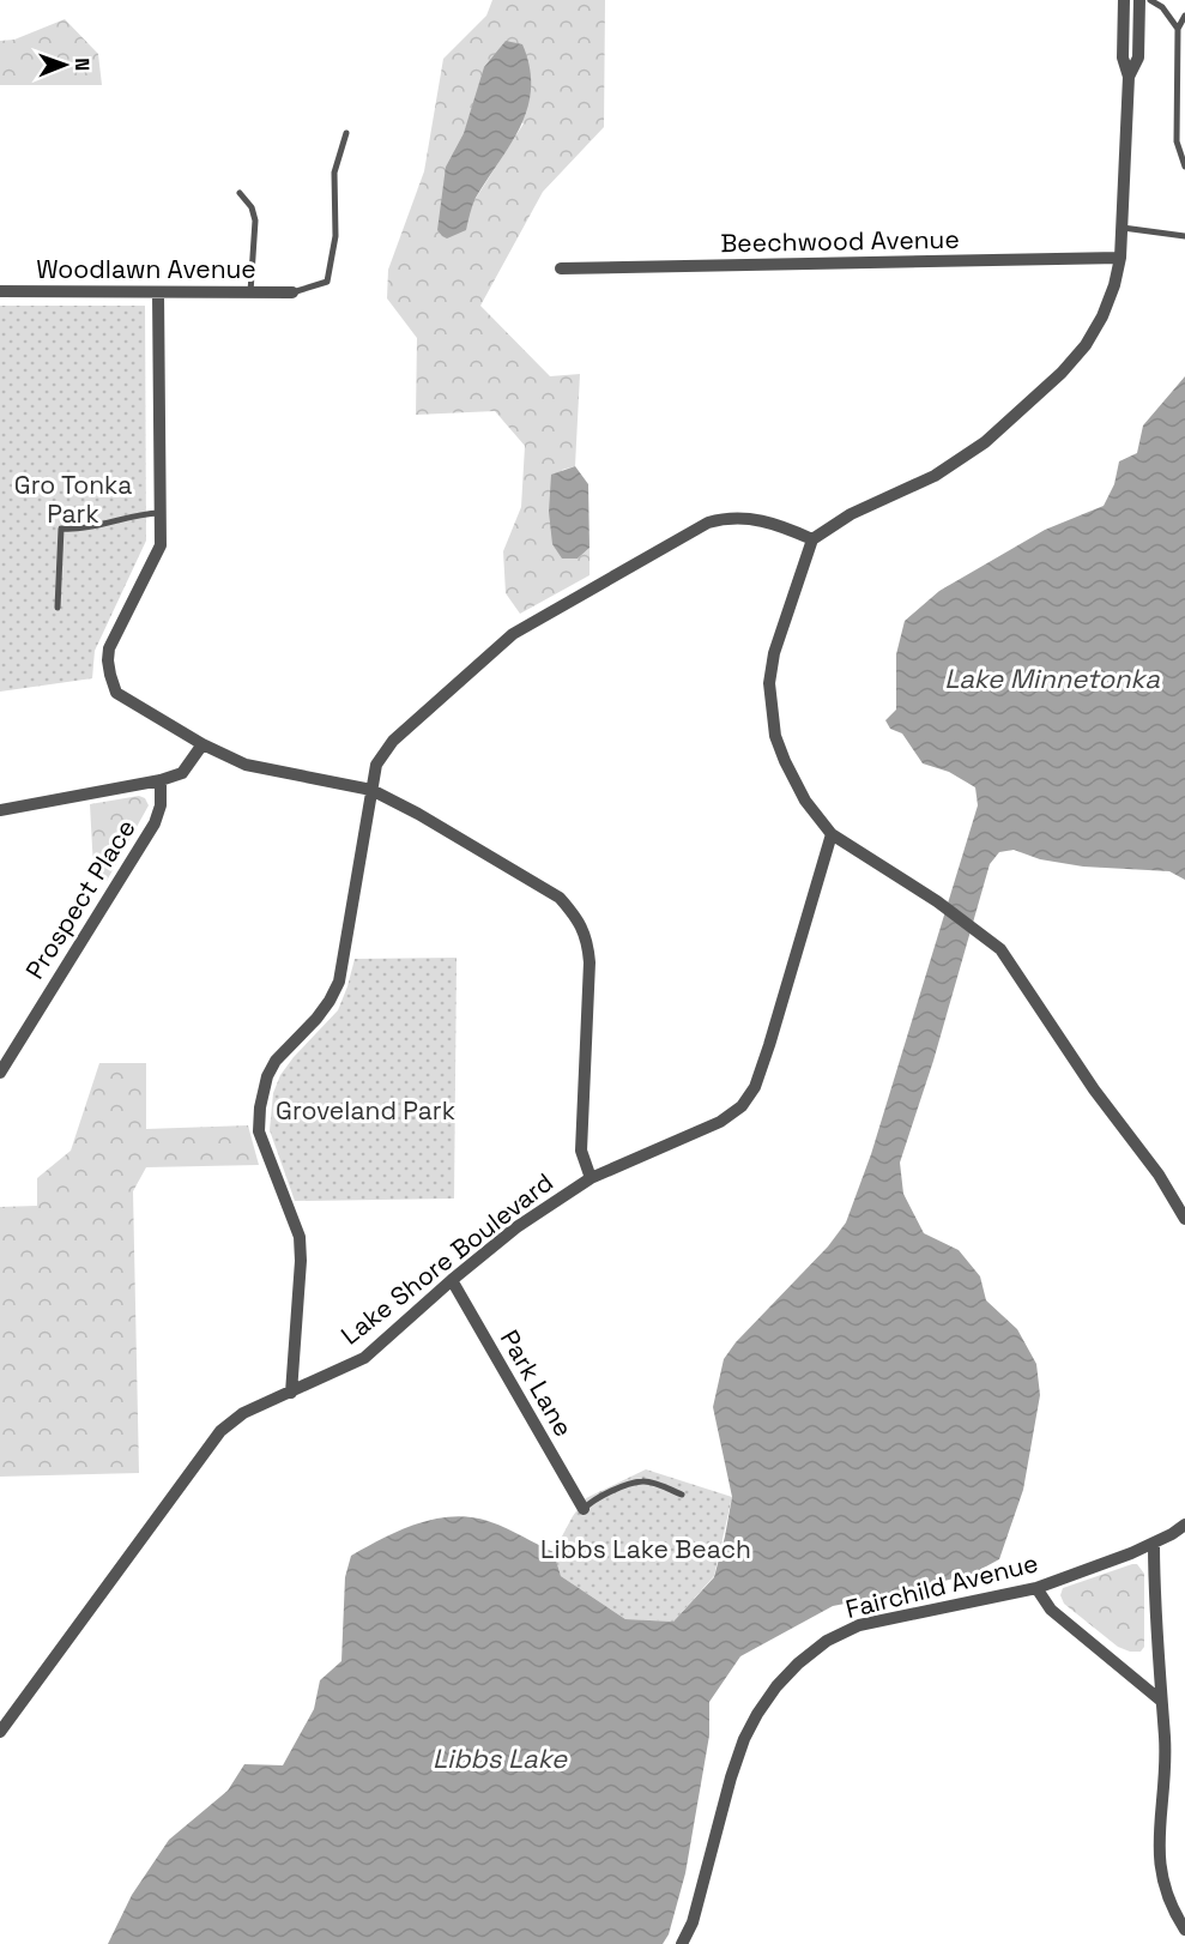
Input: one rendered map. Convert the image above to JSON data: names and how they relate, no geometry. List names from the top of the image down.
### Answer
{
  "streets": {
    "street": [
      "Beechwood Avenue",
      "Woodlawn Avenue",
      "Prospect Place",
      "Lake Shore Boulevard",
      "Park Lane",
      "Fairchild Avenue"
    ]
  },
  "crossings": [
    ["Lake Shore Boulevard", "Park Lane"]
  ],
  "water": ["Lake Minnetonka", "Libbs Lake"],
  "parks": ["Gro Tonka Park", "Groveland Park", "Libbs Lake Beach"],
  "north": "right"
}
